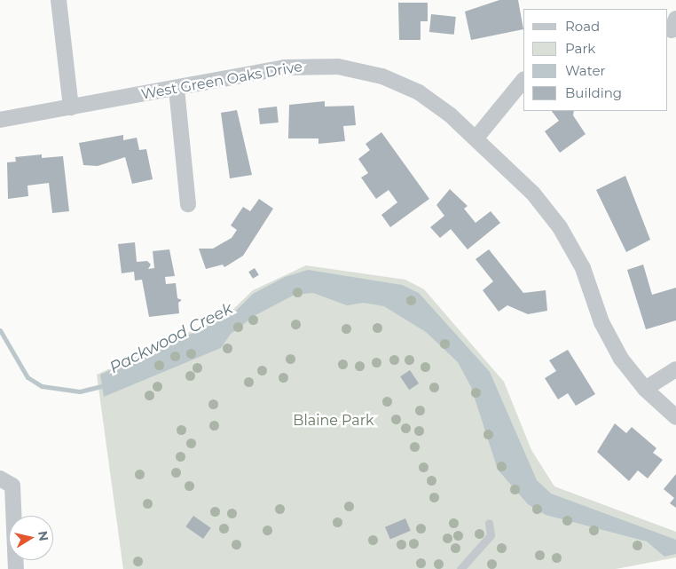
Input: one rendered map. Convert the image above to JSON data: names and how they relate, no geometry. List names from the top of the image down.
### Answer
{
  "streets": {
    "street": ["West Green Oaks Drive"]
  },
  "water": ["Packwood Creek"],
  "parks": ["Blaine Park"],
  "legend": [
    "Road",
    "Park",
    "Water",
    "Building"
  ],
  "north": "right"
}
